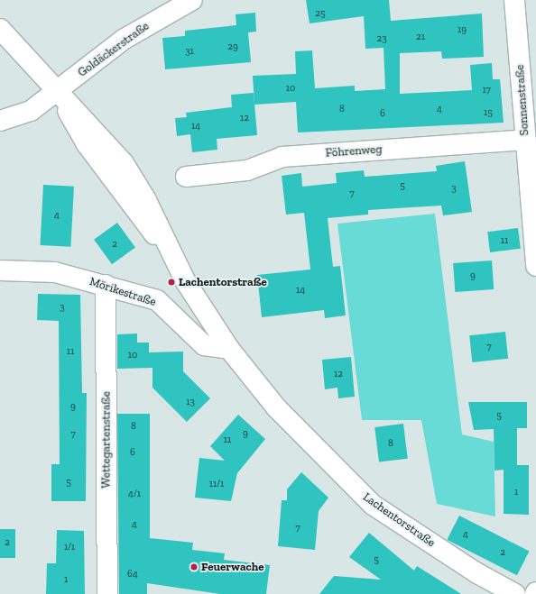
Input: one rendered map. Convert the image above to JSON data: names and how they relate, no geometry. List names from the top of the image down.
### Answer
{
  "streets": {
    "street": [
      "Goldäckerstraße",
      "Sonnenstraße",
      "Föhrenweg",
      "Mörikestraße",
      "Wettegartenstraße",
      "Lachentorstraße"
    ]
  },
  "crossings": [
    ["Goldäckerstraße", "Lachentorstraße"],
    ["Sonnenstraße", "Föhrenweg"],
    ["Mörikestraße", "Wettegartenstraße"],
    ["Mörikestraße", "Lachentorstraße"]
  ],
  "places": ["Lachentorstraße", "Feuerwache"],
  "house_numbers": [
    "25",
    "19",
    "21",
    "23",
    "29",
    "31",
    "10",
    "17",
    "8",
    "4",
    "15",
    "6",
    "12",
    "14",
    "5",
    "3",
    "7",
    "4",
    "11",
    "2",
    "9",
    "14",
    "3",
    "7",
    "11",
    "10",
    "12",
    "13",
    "9",
    "5",
    "8",
    "9",
    "7",
    "11",
    "8",
    "6",
    "5",
    "11/1",
    "1",
    "4/1",
    "4",
    "7",
    "4",
    "2",
    "1/1",
    "2",
    "5",
    "64",
    "1"
  ]
}
